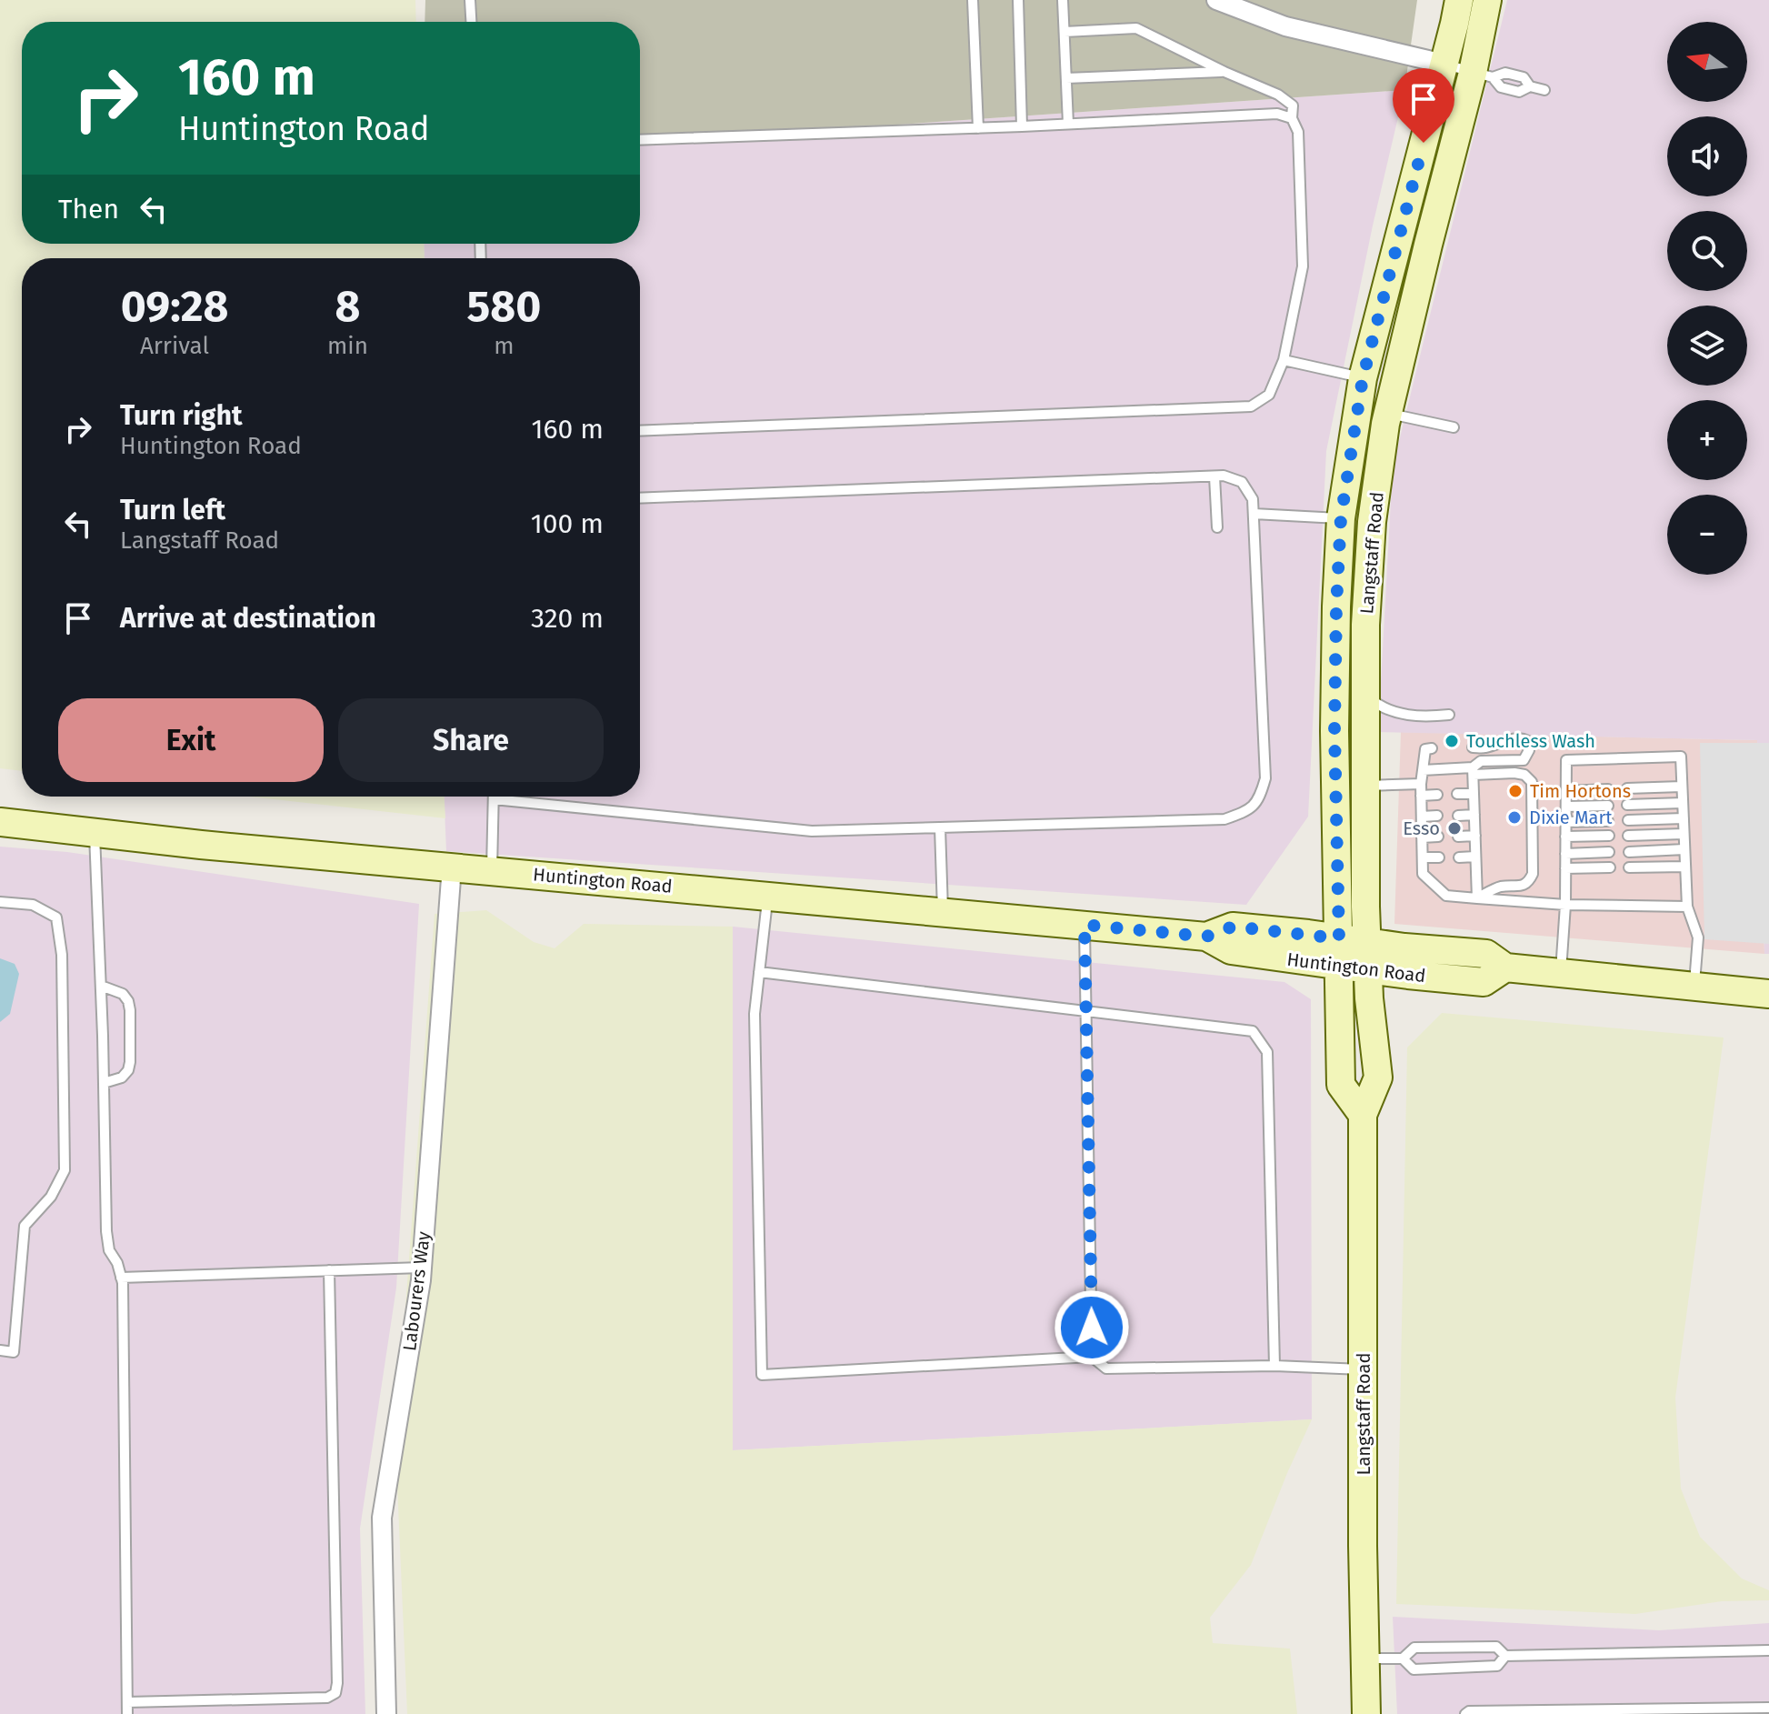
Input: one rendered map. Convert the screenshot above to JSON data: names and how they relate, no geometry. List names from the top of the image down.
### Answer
{
  "streets": {
    "main road": ["Langstaff Road", "Huntington Road"],
    "street": ["Labourers Way"]
  },
  "crossings": [
    ["Langstaff Road", "Huntington Road"],
    ["Huntington Road", "Labourers Way"]
  ],
  "places": [
    "Touchless Wash",
    "Tim Hortons",
    "Dixie Mart",
    "Esso"
  ],
  "north": "left",
  "page": {
    "map_buttons": ["+", "−"],
    "turn": ["160 m", "Huntington Road"],
    "then": "Then",
    "eta": [
      "09:28",
      "Arrival",
      "8",
      "min",
      "580",
      "m"
    ],
    "list": [
      {
        "name": "Turn right",
        "note": "Huntington Road",
        "value": "160 m"
      },
      {
        "name": "Turn left",
        "note": "Langstaff Road",
        "value": "100 m"
      },
      {
        "name": "Arrive at destination",
        "value": "320 m"
      }
    ],
    "buttons": ["Exit", "Share"]
  }
}
